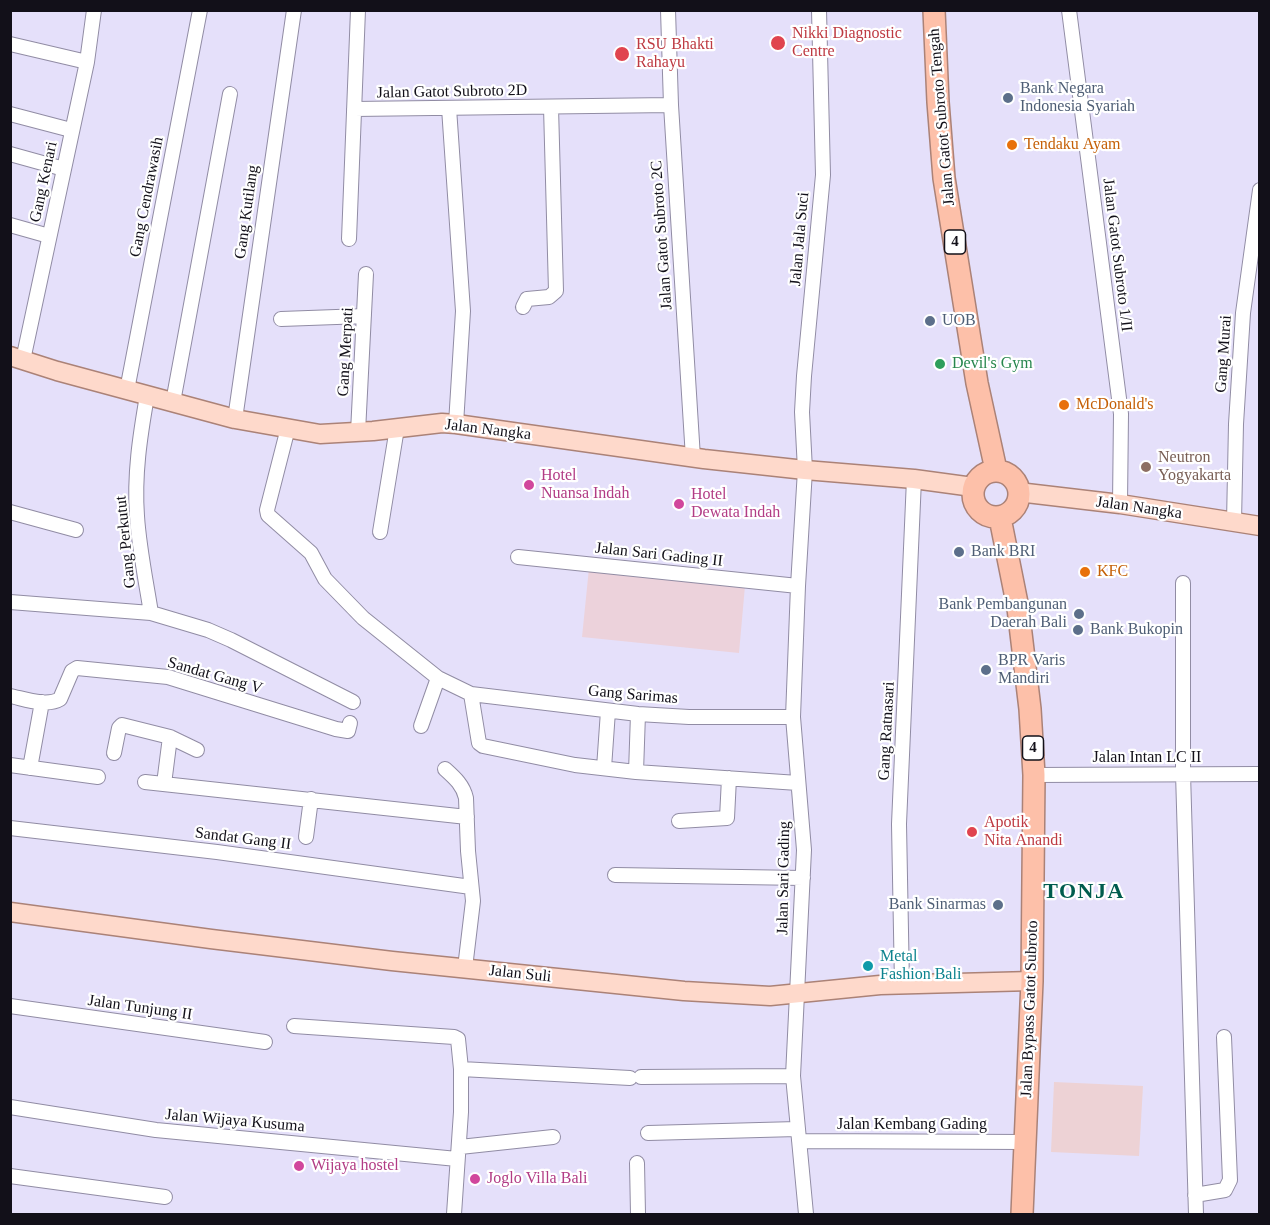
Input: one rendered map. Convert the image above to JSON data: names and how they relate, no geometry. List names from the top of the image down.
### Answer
{
  "streets": {
    "highway": ["Jalan Gatot Subroto Tengah", "4", "Jalan Bypass Gatot Subroto"],
    "main road": ["Jalan Nangka", "Jalan Suli"],
    "street": [
      "Jalan Gatot Subroto 2D",
      "Gang Kenari",
      "Gang Cendrawasih",
      "Gang Kutilang",
      "Jalan Gatot Subroto 2C",
      "Jalan Jala Suci",
      "Jalan Gatot Subroto 1/II",
      "Gang Merpati",
      "Gang Murai",
      "Gang Perkutut",
      "Jalan Sari Gading II",
      "Sandat Gang V",
      "Gang Sarimas",
      "Gang Ratnasari",
      "Jalan Intan LC II",
      "Sandat Gang II",
      "Jalan Sari Gading",
      "Jalan Tunjung II",
      "Jalan Wijaya Kusuma",
      "Jalan Kembang Gading"
    ]
  },
  "crossings": [
    ["Jalan Gatot Subroto 2D", "Jalan Gatot Subroto 2C"],
    ["Jalan Gatot Subroto Tengah", "Jalan Nangka"],
    ["Jalan Gatot Subroto Tengah", "Jalan Bypass Gatot Subroto"],
    ["Gang Kenari", "Jalan Nangka"],
    ["Gang Cendrawasih", "Jalan Nangka"],
    ["Gang Kutilang", "Jalan Nangka"],
    ["Jalan Gatot Subroto 2C", "Jalan Nangka"],
    ["Jalan Jala Suci", "Jalan Nangka"],
    ["Jalan Jala Suci", "Jalan Sari Gading"],
    ["Jalan Gatot Subroto 1/II", "Jalan Nangka"],
    ["Gang Merpati", "Jalan Nangka"],
    ["Gang Murai", "Jalan Nangka"],
    ["Jalan Nangka", "Gang Perkutut"],
    ["Jalan Nangka", "Gang Sarimas"],
    ["Jalan Nangka", "Gang Ratnasari"],
    ["Jalan Nangka", "Jalan Sari Gading"],
    ["Jalan Nangka", "Jalan Bypass Gatot Subroto"],
    ["Jalan Sari Gading II", "Jalan Sari Gading"],
    ["Gang Sarimas", "Jalan Sari Gading"],
    ["Gang Ratnasari", "Jalan Suli"],
    ["Jalan Intan LC II", "Jalan Bypass Gatot Subroto"],
    ["Jalan Sari Gading", "Jalan Suli"],
    ["Jalan Sari Gading", "Jalan Kembang Gading"],
    ["Jalan Suli", "Jalan Bypass Gatot Subroto"],
    ["Jalan Bypass Gatot Subroto", "Jalan Kembang Gading"]
  ],
  "districts": ["TONJA"],
  "places": [
    "Nikki Diagnostic Centre",
    "RSU Bhakti Rahayu",
    "Bank Negara Indonesia Syariah",
    "Tendaku Ayam",
    "UOB",
    "Devil's Gym",
    "McDonald's",
    "Neutron Yogyakarta",
    "Hotel Nuansa Indah",
    "Hotel Dewata Indah",
    "Bank BRI",
    "KFC",
    "Bank Pembangunan Daerah Bali",
    "Bank Bukopin",
    "BPR Varis Mandiri",
    "Apotik Nita Anandi",
    "Bank Sinarmas",
    "Metal Fashion Bali",
    "Wijaya hostel",
    "Joglo Villa Bali"
  ]
}
